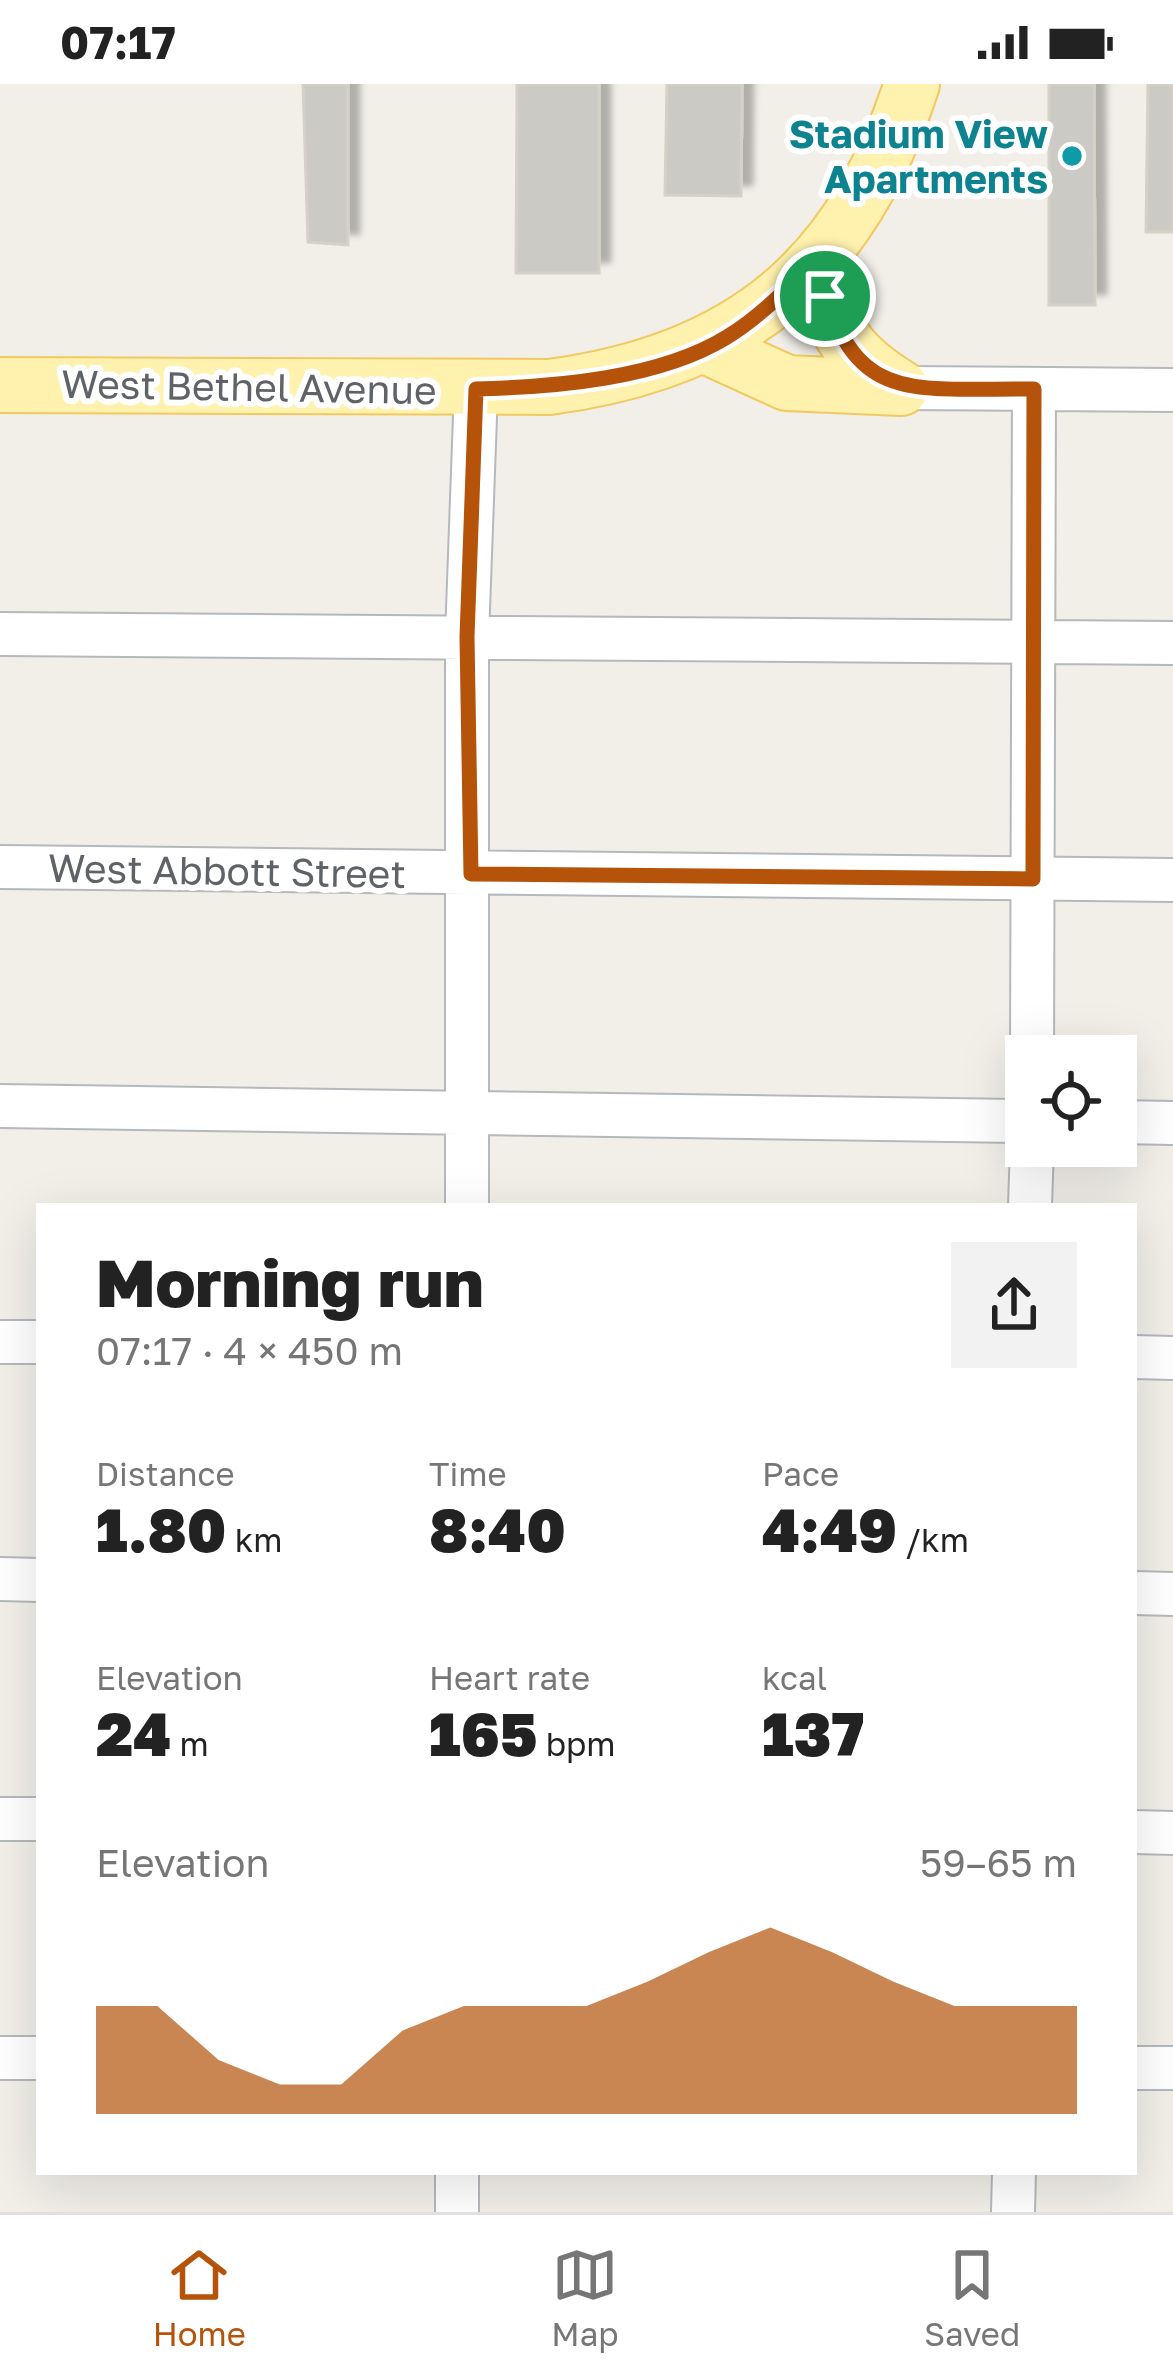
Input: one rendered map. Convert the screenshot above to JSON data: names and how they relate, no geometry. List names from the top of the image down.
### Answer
{
  "streets": {
    "main road": ["West Bethel Avenue"],
    "street": ["West Abbott Street"]
  },
  "places": ["Stadium View Apartments"],
  "page": {
    "status": "07:17",
    "heading": ["Morning run", "07:17 · 4 × 450 m"],
    "stats": [
      ["Distance", "1.80 km"],
      ["Time", "8:40"],
      ["Pace", "4:49 /km"],
      ["Elevation", "24 m"],
      ["Heart rate", "165 bpm"],
      ["kcal", "137"]
    ],
    "chart": ["Elevation", "59–65 m"],
    "tabs": ["Home", "Map", "Saved"]
  }
}
